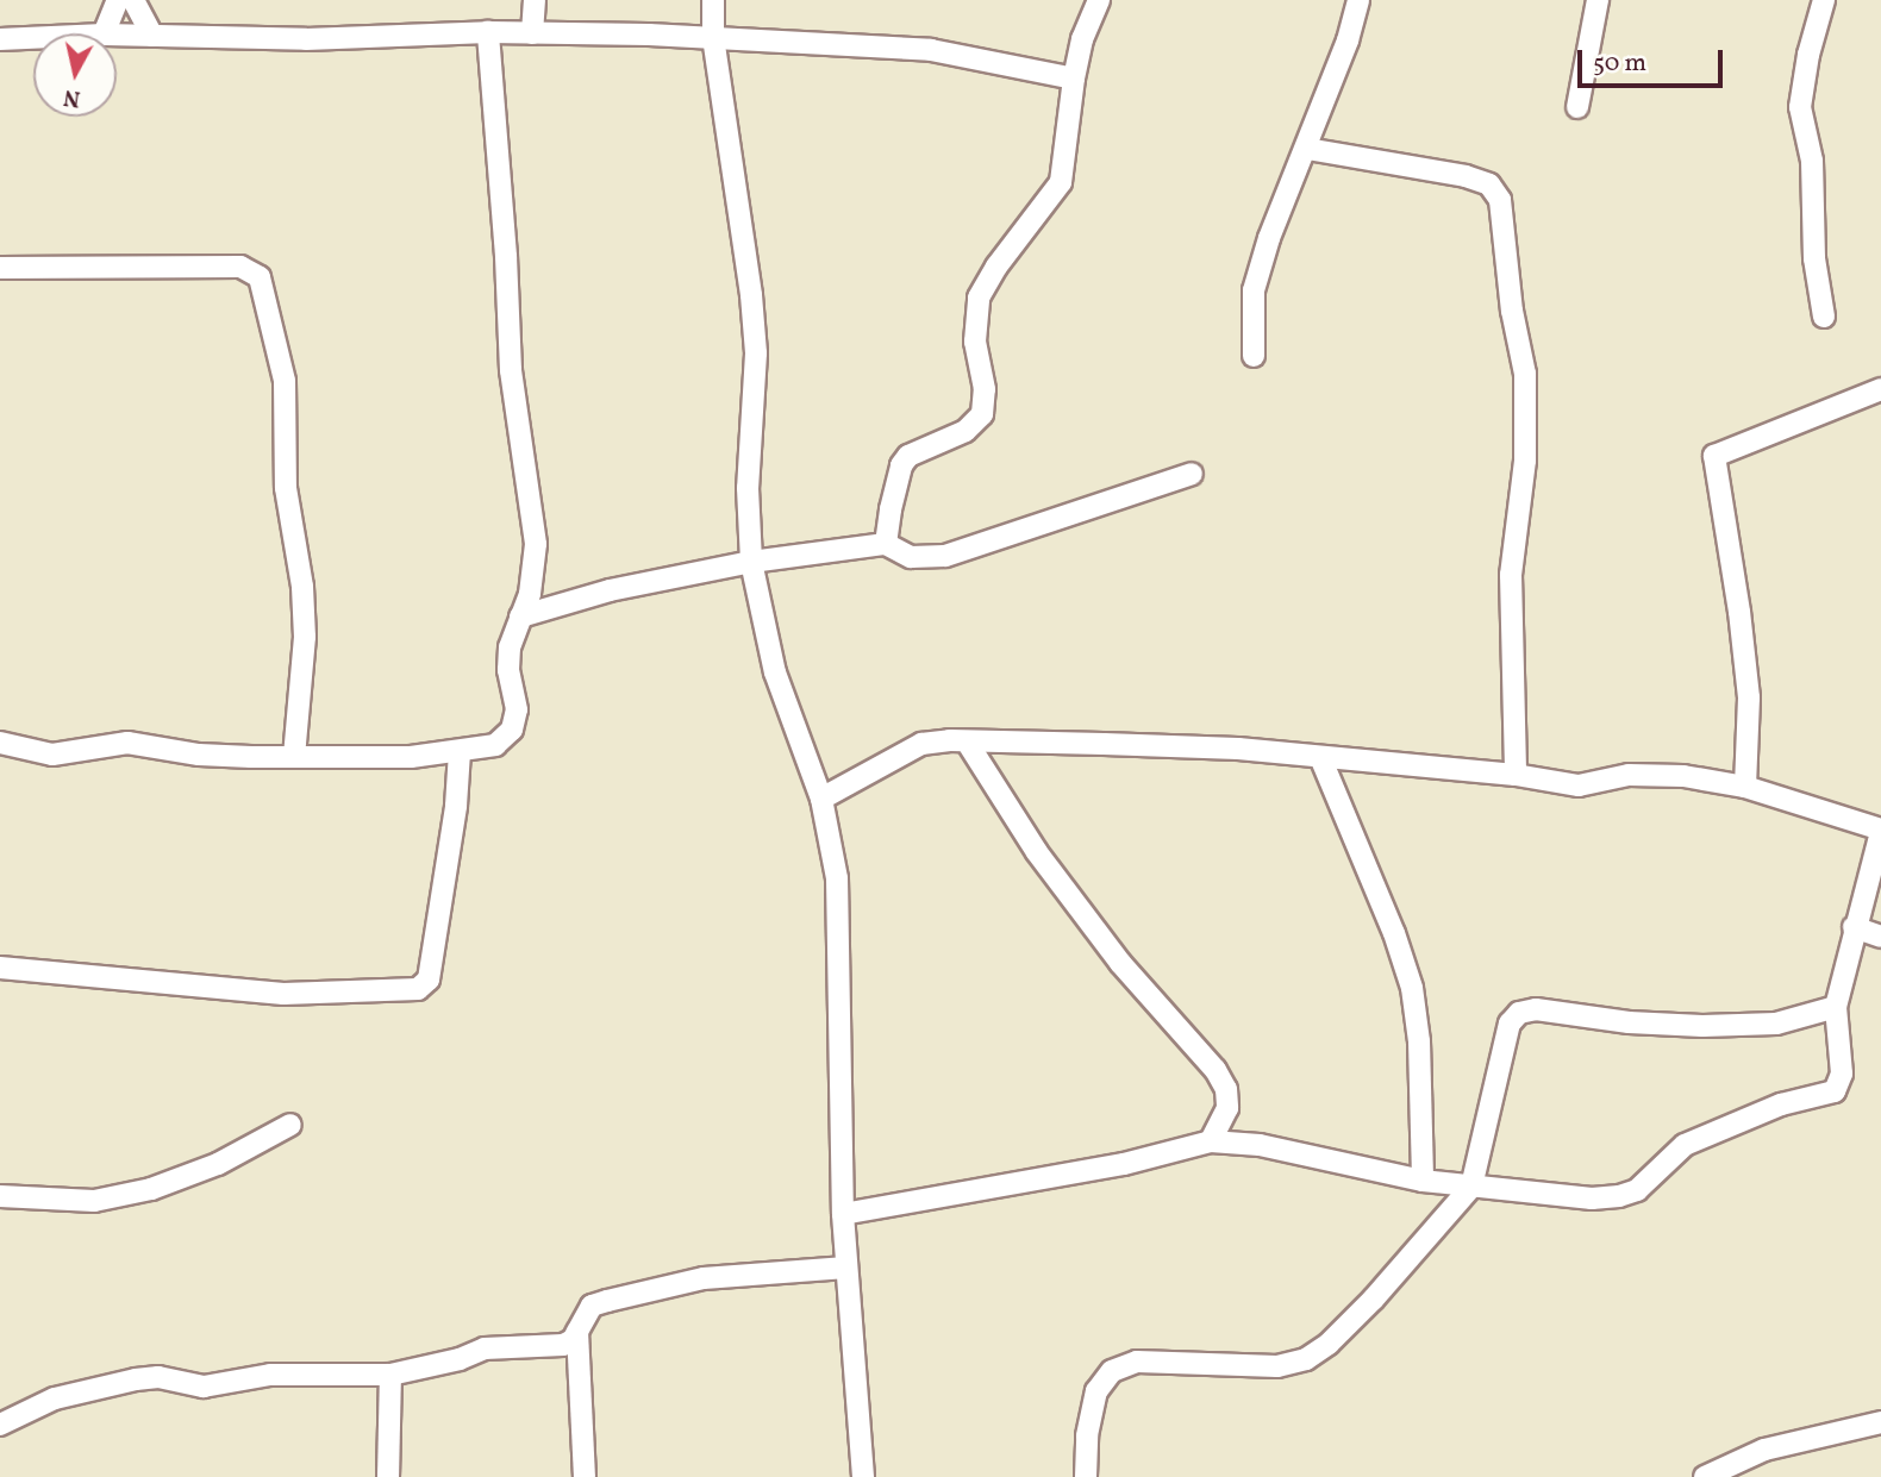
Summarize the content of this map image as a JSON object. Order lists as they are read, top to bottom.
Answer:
{
  "scale_bar": "50 m",
  "north": "bottom"
}
